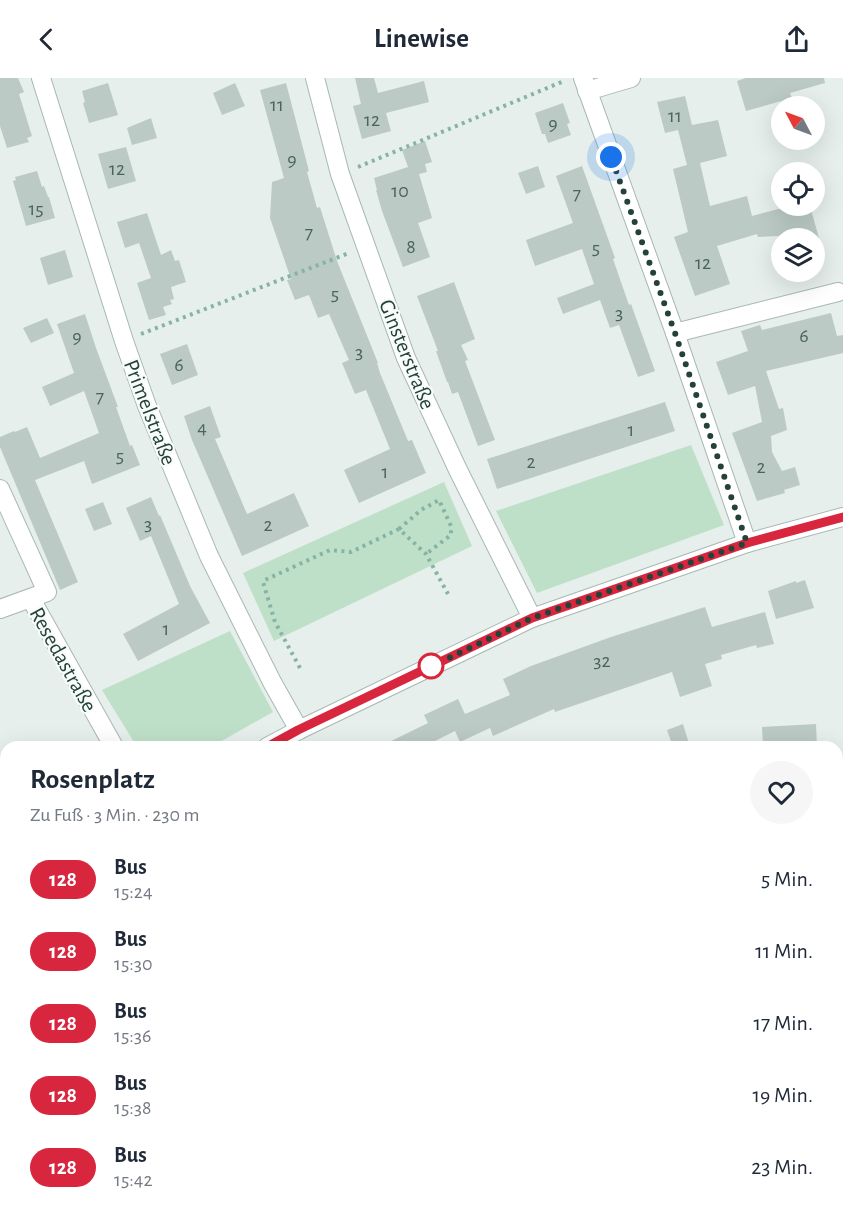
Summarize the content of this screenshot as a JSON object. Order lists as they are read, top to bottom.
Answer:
{
  "streets": {
    "street": ["Ginsterstraße", "Primelstraße", "Resedastraße"]
  },
  "lines": ["bus line 128"],
  "house_numbers": [
    "11",
    "11",
    "12",
    "9",
    "9",
    "12",
    "10",
    "7",
    "15",
    "7",
    "8",
    "5",
    "12",
    "5",
    "3",
    "6",
    "9",
    "3",
    "6",
    "7",
    "4",
    "1",
    "5",
    "2",
    "2",
    "1",
    "3",
    "2",
    "1",
    "32"
  ],
  "north": "top left",
  "page": {
    "header": "Linewise",
    "heading": ["Rosenplatz", "Zu Fuß · 3 Min. · 230 m"],
    "list": [
      {
        "mark": "128",
        "name": "Bus",
        "note": "15:24",
        "value": "5 Min."
      },
      {
        "mark": "128",
        "name": "Bus",
        "note": "15:30",
        "value": "11 Min."
      },
      {
        "mark": "128",
        "name": "Bus",
        "note": "15:36",
        "value": "17 Min."
      },
      {
        "mark": "128",
        "name": "Bus",
        "note": "15:38",
        "value": "19 Min."
      },
      {
        "mark": "128",
        "name": "Bus",
        "note": "15:42",
        "value": "23 Min."
      }
    ]
  }
}
